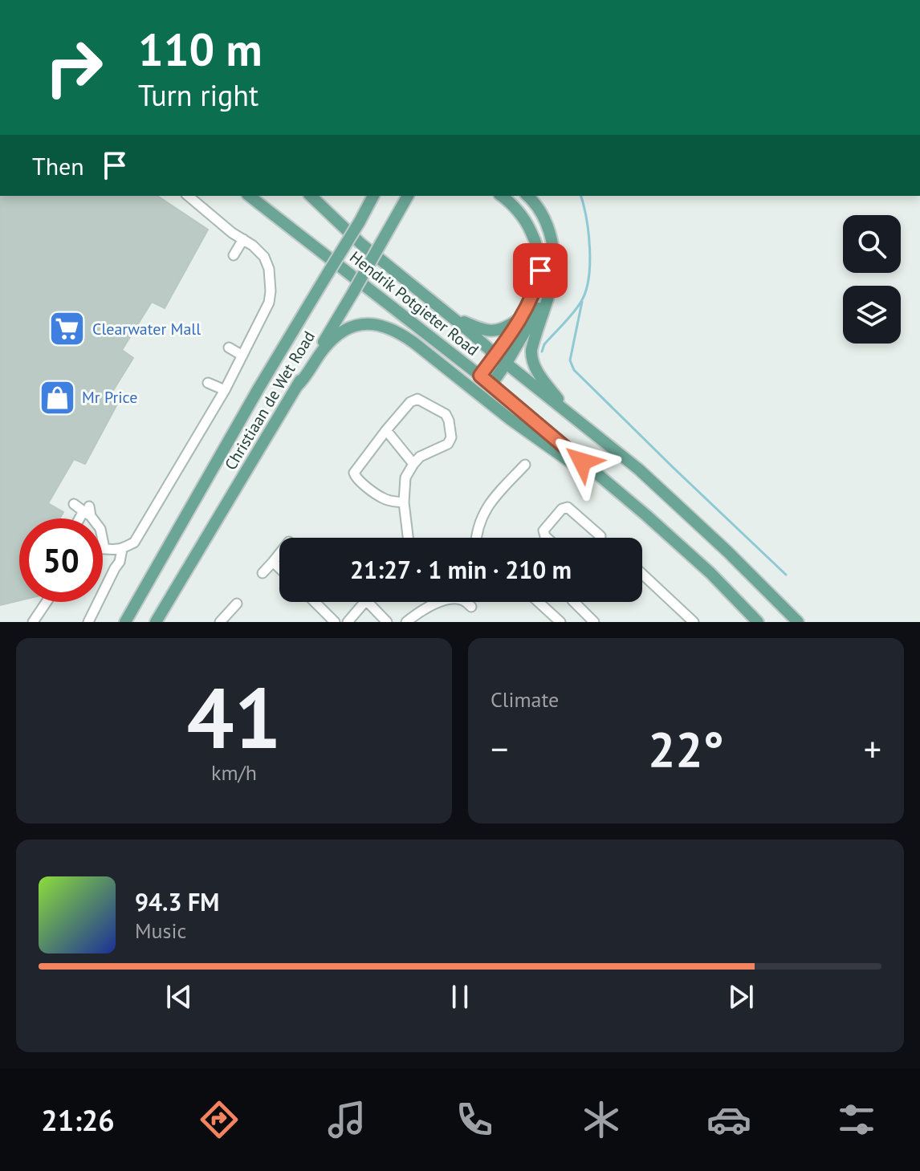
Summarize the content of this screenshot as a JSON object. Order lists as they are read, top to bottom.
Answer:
{
  "streets": {
    "main road": ["Hendrik Potgieter Road", "Christiaan de Wet Road"]
  },
  "places": {
    "supermarket": ["Clearwater Mall"],
    "shop": ["Mr Price"]
  },
  "page": {
    "turn": ["110 m", "Turn right"],
    "then": "Then",
    "limit": "50",
    "trip": "21:27 · 1 min · 210 m",
    "tile": [
      ["41", "km/h"],
      "Climate"
    ],
    "heat": ["−", "22°", "+"],
    "song": ["94.3 FM", "Music"],
    "tabs": "21:26"
  }
}
